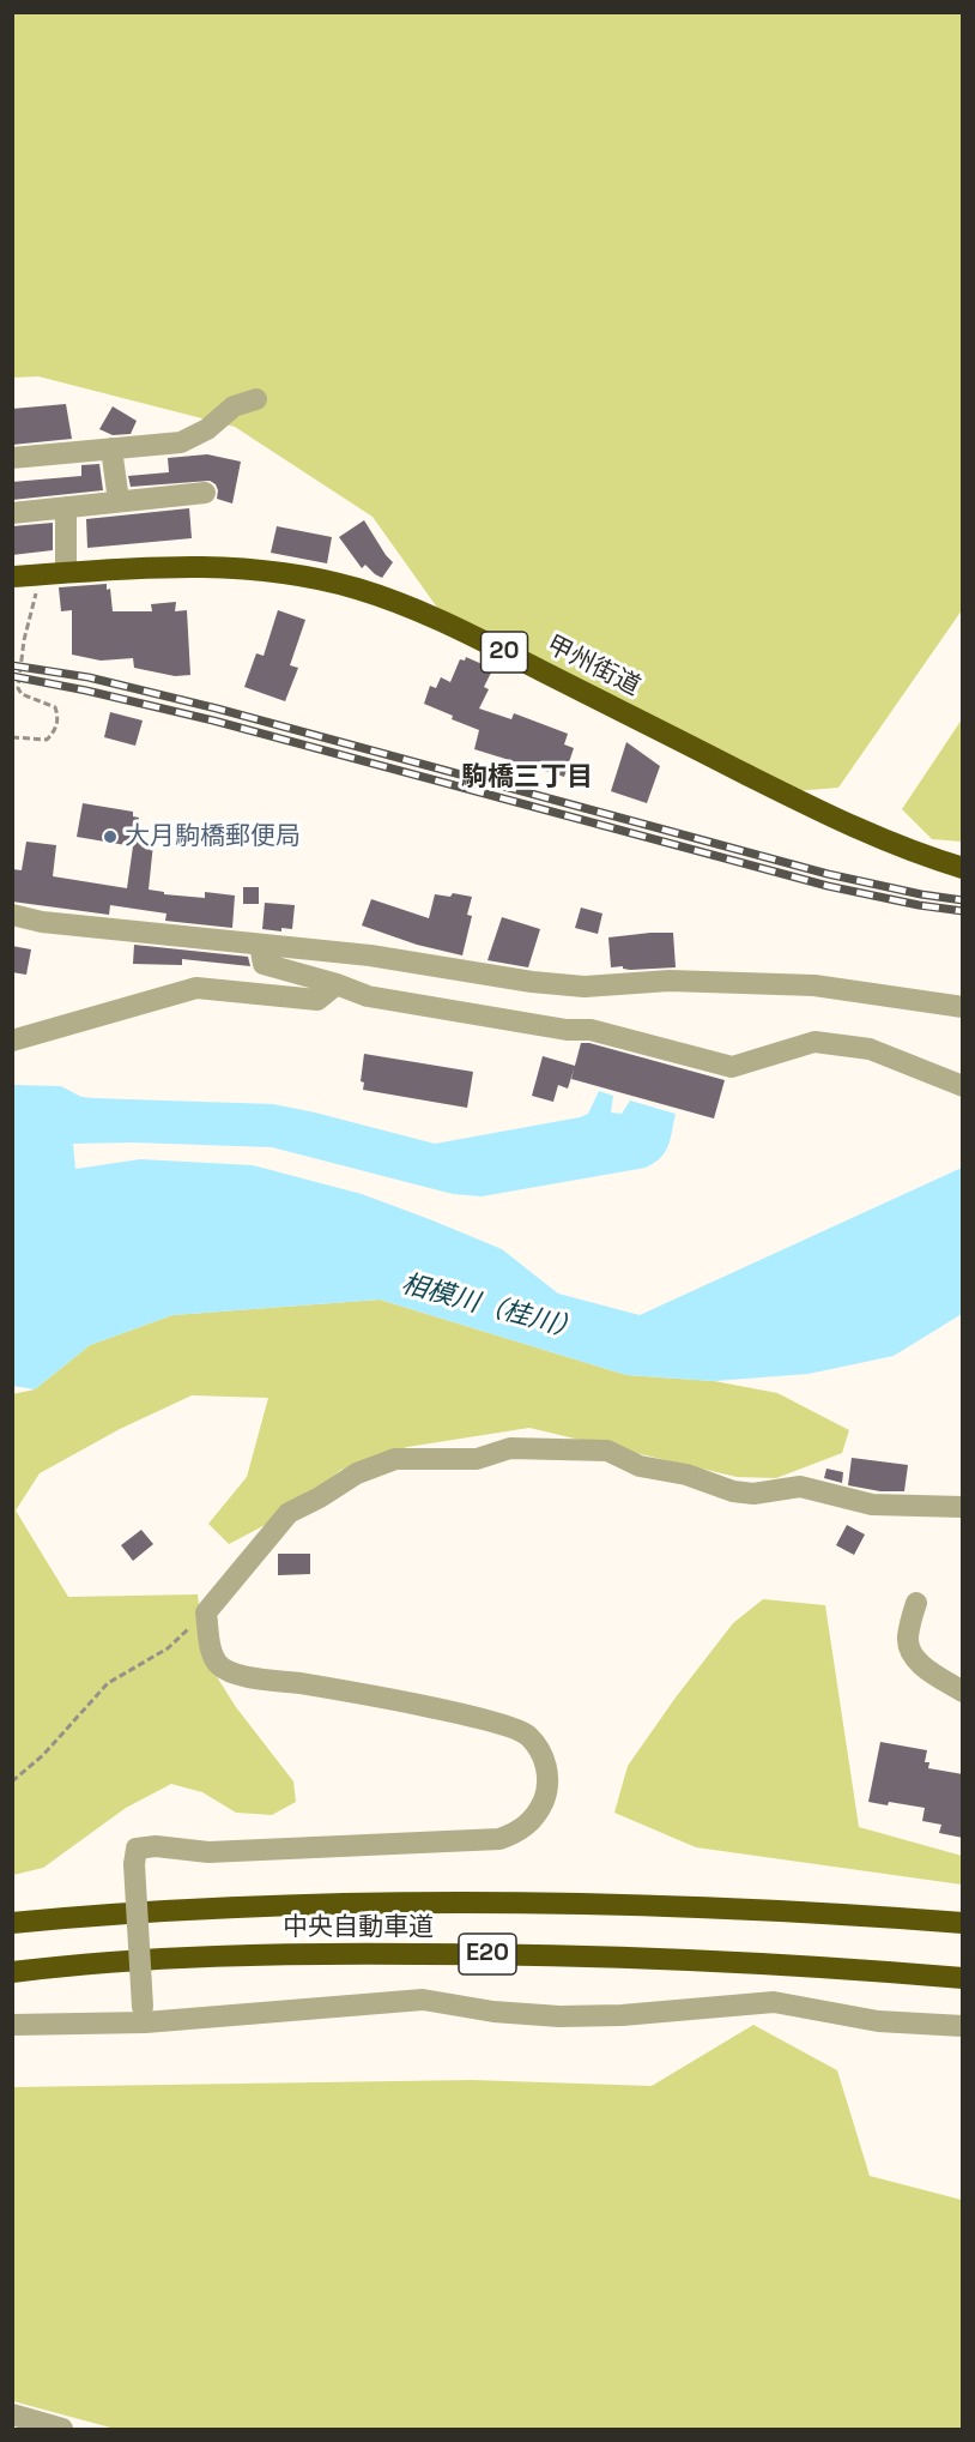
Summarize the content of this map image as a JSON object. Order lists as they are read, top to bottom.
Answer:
{
  "streets": {
    "highway": [
      "20",
      "甲州街道",
      "中央自動車道",
      "E20"
    ]
  },
  "districts": ["駒橋三丁目"],
  "water": ["相模川（桂川）"],
  "places": ["大月駒橋郵便局"]
}
